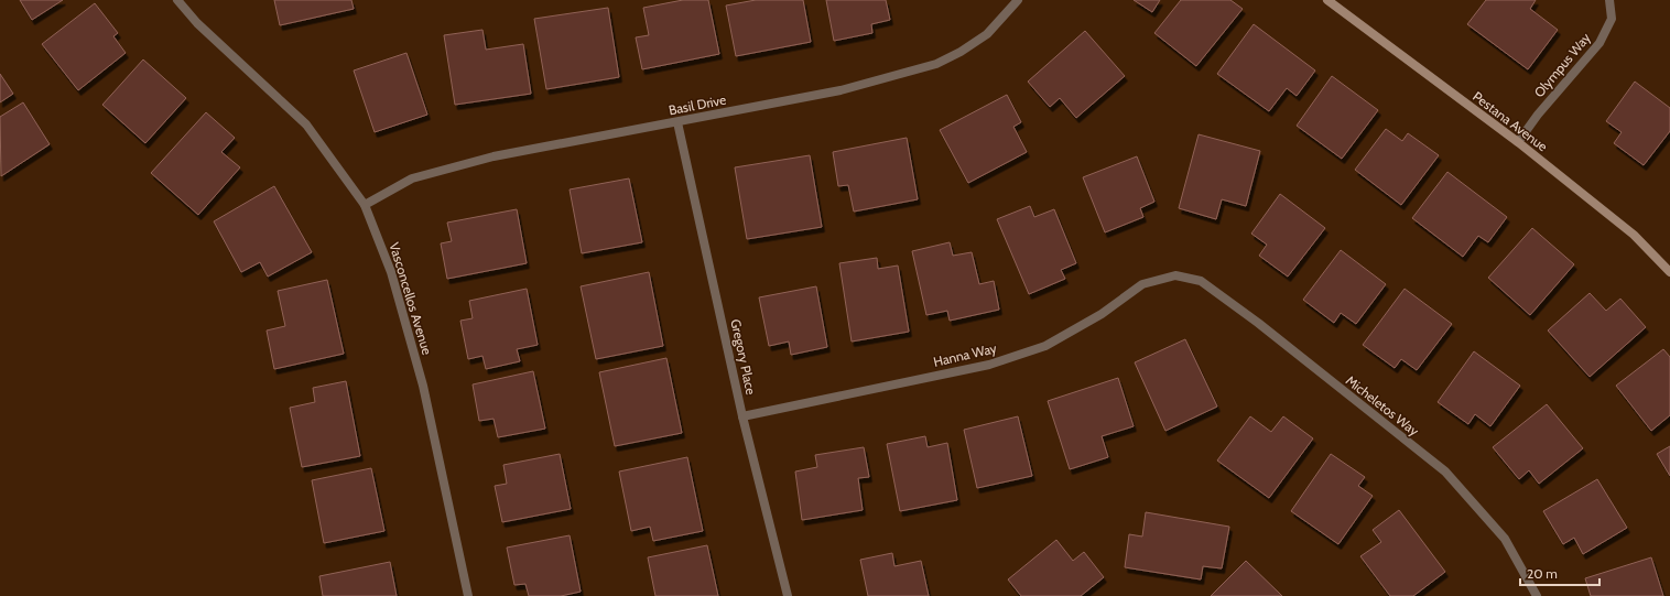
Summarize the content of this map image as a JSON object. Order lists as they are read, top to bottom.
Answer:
{
  "streets": {
    "street": [
      "Olympus Way",
      "Basil Drive",
      "Pestana Avenue",
      "Vasconcellos Avenue",
      "Hanna Way",
      "Gregory Place",
      "Micheletos Way"
    ]
  },
  "crossings": [
    ["Olympus Way", "Pestana Avenue"],
    ["Basil Drive", "Vasconcellos Avenue"],
    ["Basil Drive", "Gregory Place"],
    ["Hanna Way", "Gregory Place"],
    ["Hanna Way", "Micheletos Way"]
  ],
  "scale_bar": "20 m"
}
